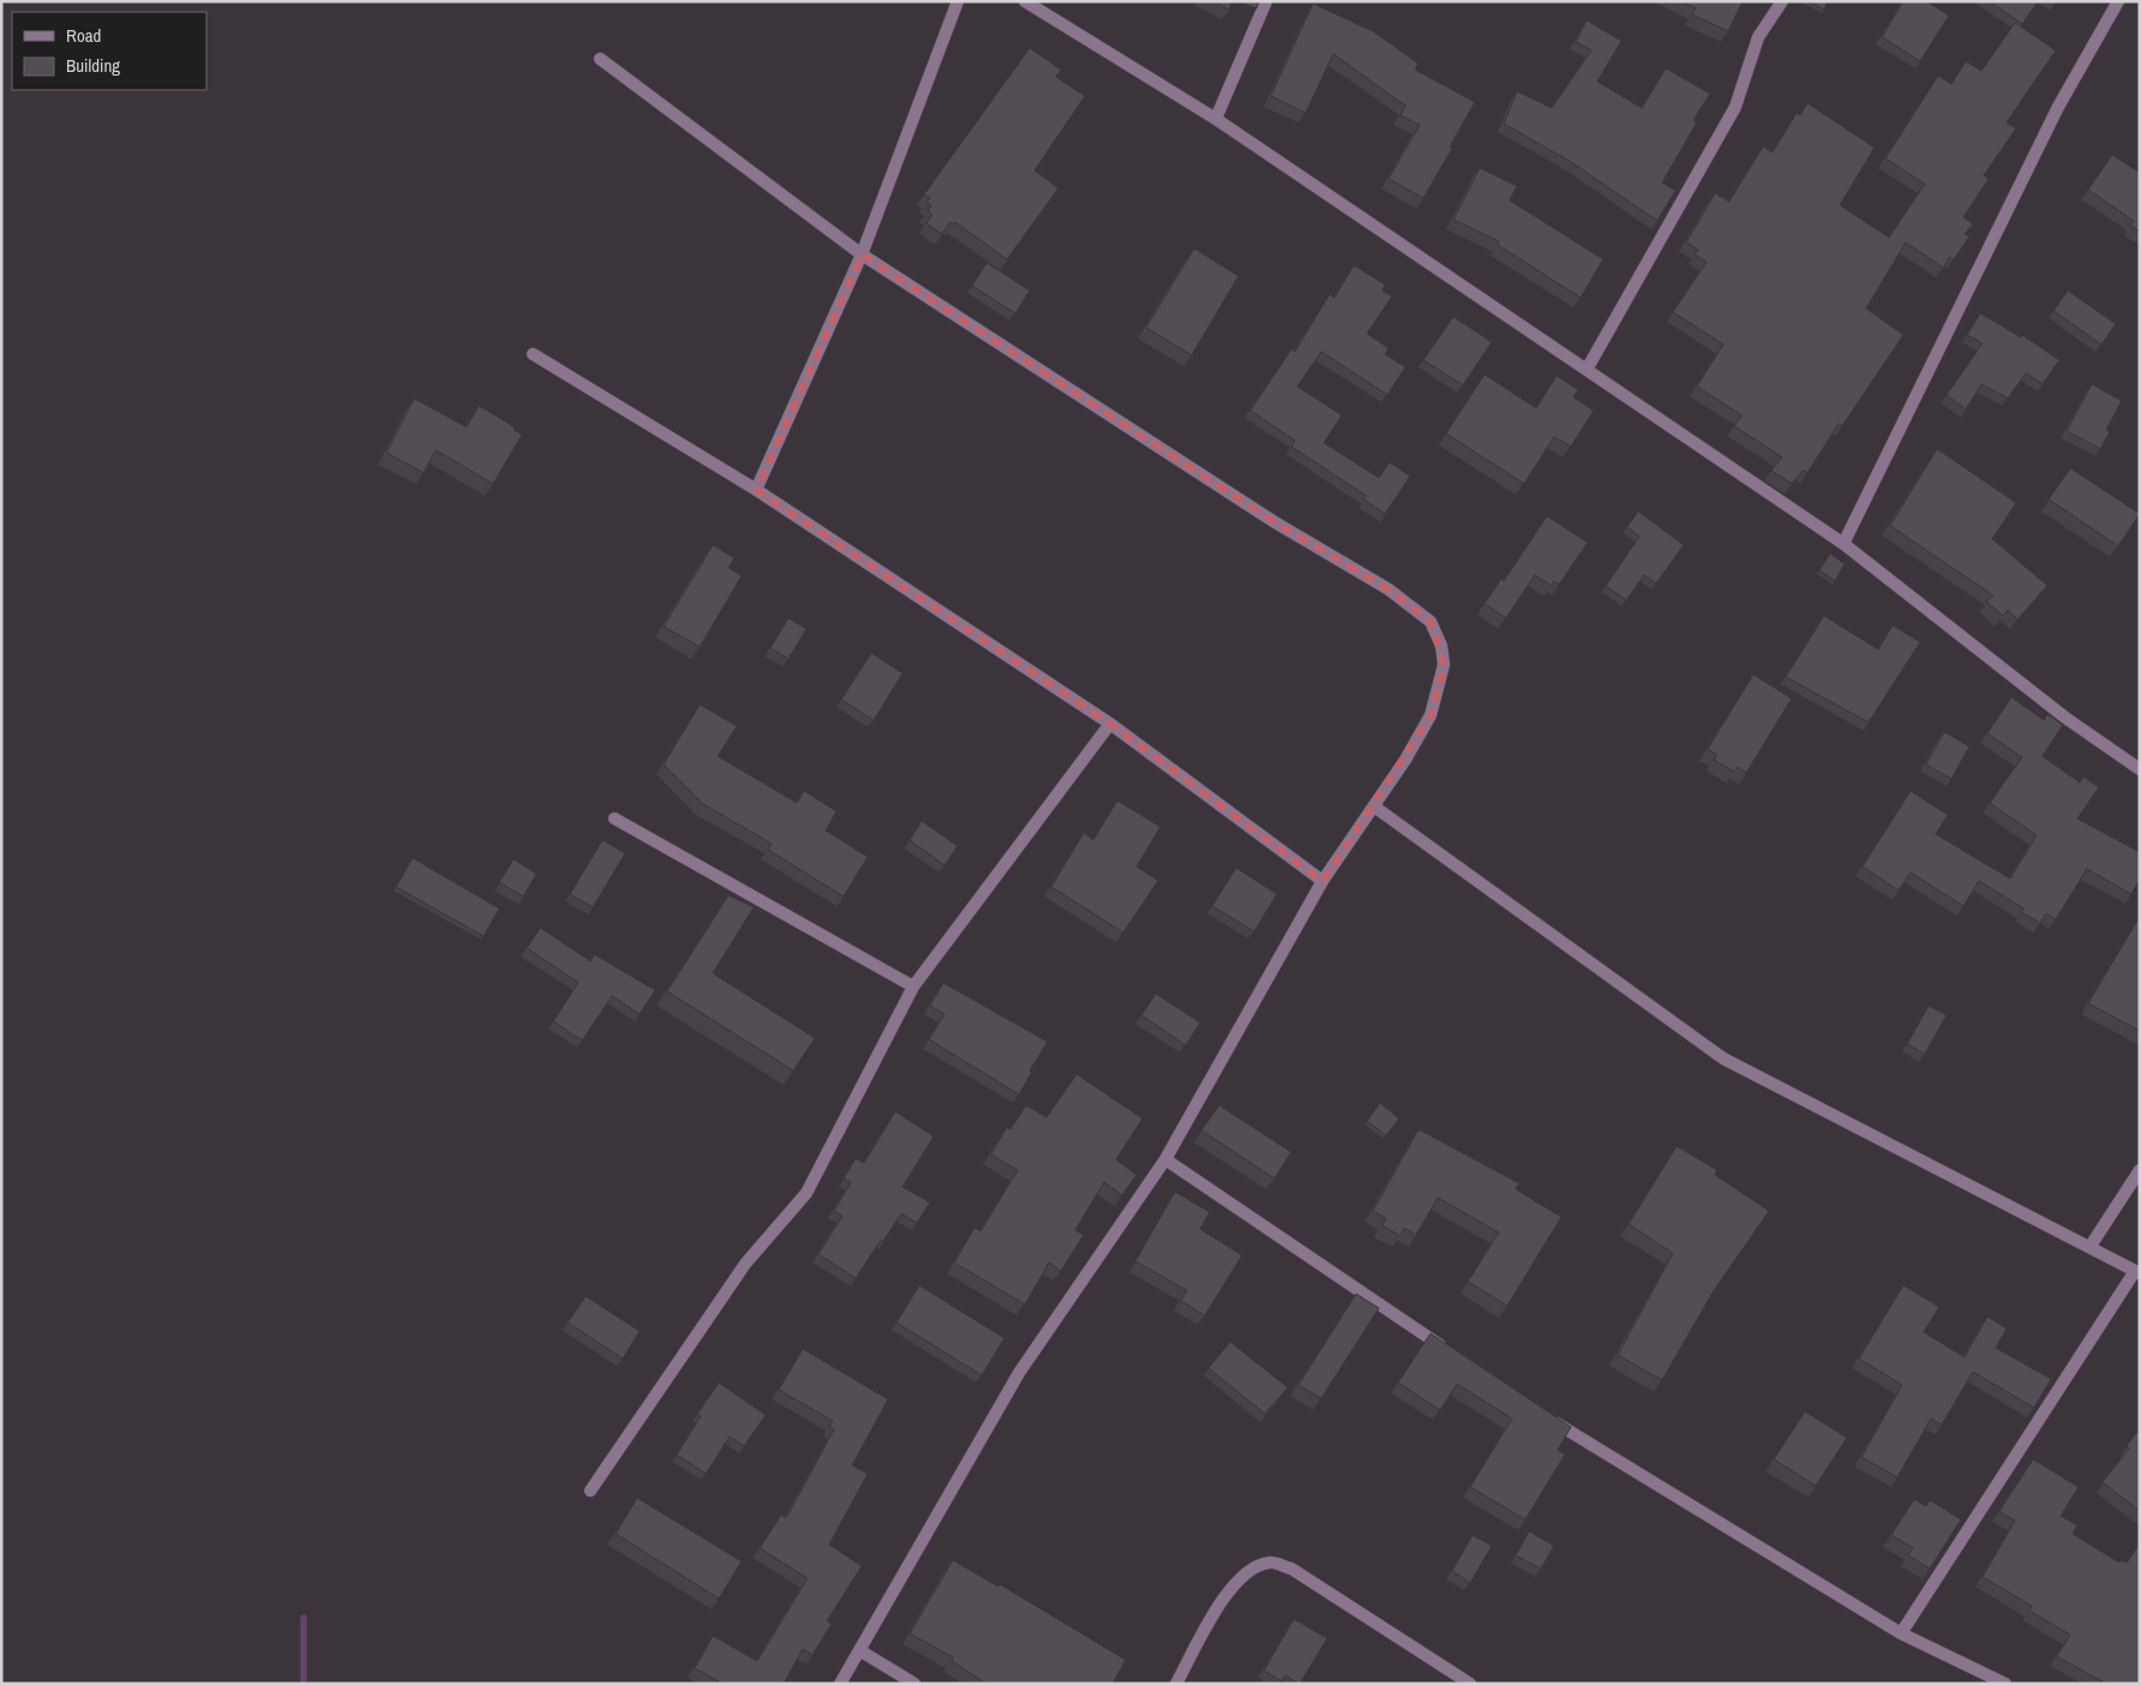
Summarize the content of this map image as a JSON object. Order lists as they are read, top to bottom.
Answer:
{
  "legend": ["Road", "Building"]
}
